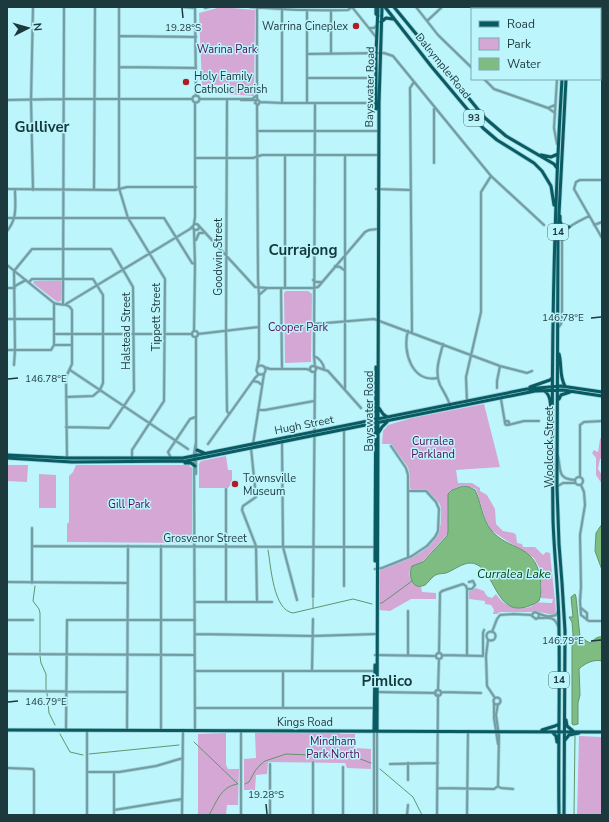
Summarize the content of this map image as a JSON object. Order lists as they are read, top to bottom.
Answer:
{
  "streets": {
    "main road": [
      "Dalrymple Road",
      "Bayswater Road",
      "93",
      "14",
      "Hugh Street",
      "Woolcock Street",
      "Kings Road"
    ],
    "street": [
      "Goodwin Street",
      "Tippett Street",
      "Halstead Street",
      "Grosvenor Street"
    ]
  },
  "crossings": [
    ["Dalrymple Road", "Woolcock Street"],
    ["Bayswater Road", "Hugh Street"],
    ["Bayswater Road", "Grosvenor Street"],
    ["Bayswater Road", "Kings Road"],
    ["Tippett Street", "Hugh Street"],
    ["Hugh Street", "Woolcock Street"],
    ["Woolcock Street", "Kings Road"]
  ],
  "districts": ["Gulliver", "Currajong", "Pimlico"],
  "water": ["Curralea Lake"],
  "parks": [
    "Warina Park",
    "Cooper Park",
    "Curralea Parkland",
    "Gill Park",
    "Mindham Park North"
  ],
  "places": ["Warrina Cineplex", "Holy Family Catholic Parish", "Townsville Museum"],
  "legend": ["Road", "Park", "Water"],
  "north": "right",
  "coordinates": ["19.28°S", "146.78°E", "146.79°E"]
}
